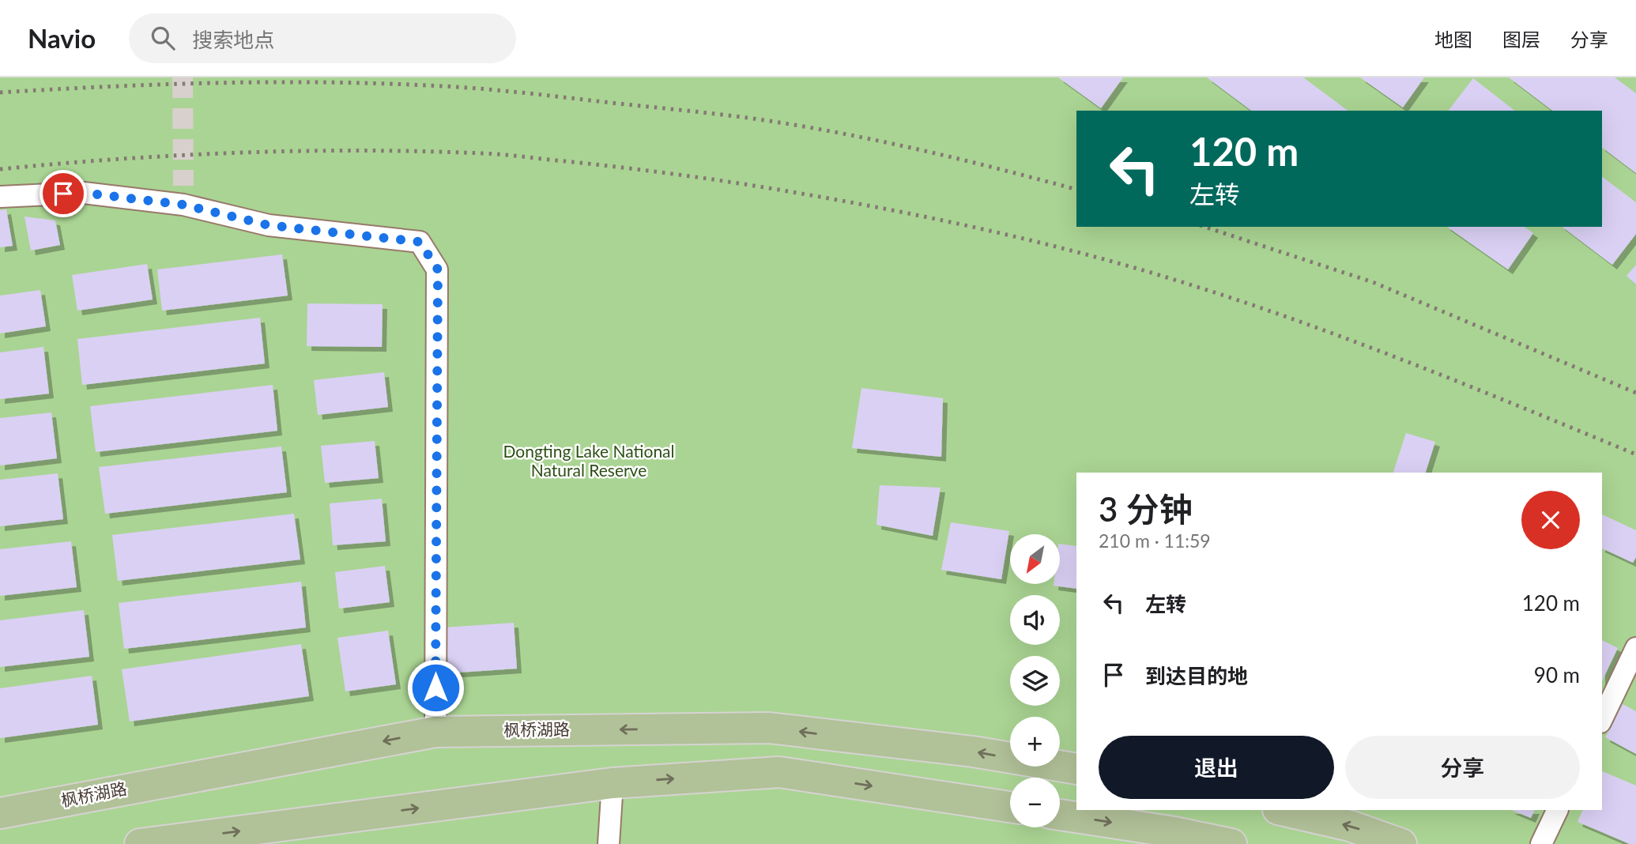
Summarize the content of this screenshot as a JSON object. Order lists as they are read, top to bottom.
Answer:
{
  "streets": {
    "main road": ["枫桥湖路"]
  },
  "parks": ["Dongting Lake National Natural Reserve"],
  "north": "bottom left",
  "page": {
    "header": "Navio",
    "search": "搜索地点",
    "nav": ["地图", "图层", "分享"],
    "turn": ["120 m", "左转"],
    "heading": ["3 分钟", "210 m · 11:59"],
    "map_buttons": ["+", "−"],
    "list": [
      {
        "name": "左转",
        "value": "120 m"
      },
      {
        "name": "到达目的地",
        "value": "90 m"
      }
    ],
    "buttons": ["退出", "分享"]
  }
}
